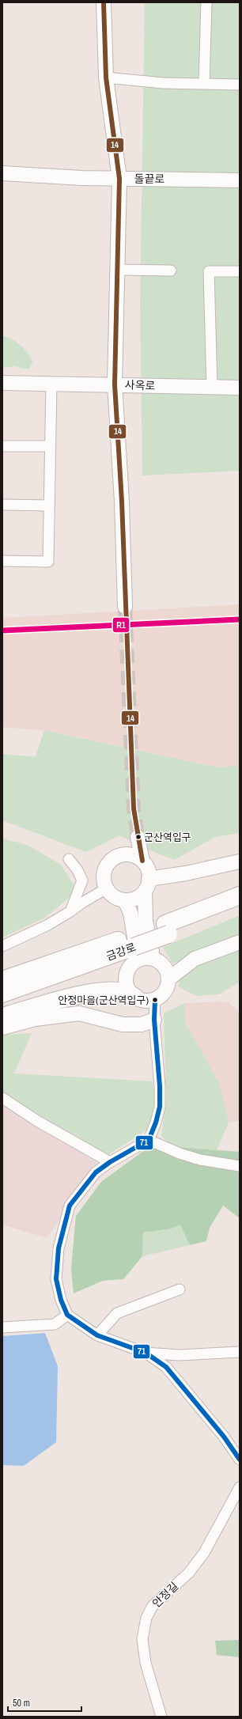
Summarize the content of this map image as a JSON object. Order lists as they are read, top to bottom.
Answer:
{
  "streets": {
    "highway": ["금강로"],
    "street": ["돌끝로", "사옥로", "안정길"]
  },
  "places": ["군산역입구", "안정마을(군산역입구)"],
  "lines": ["transit line 14", "transit line R1", "transit line 71"],
  "scale_bar": "50 m"
}
